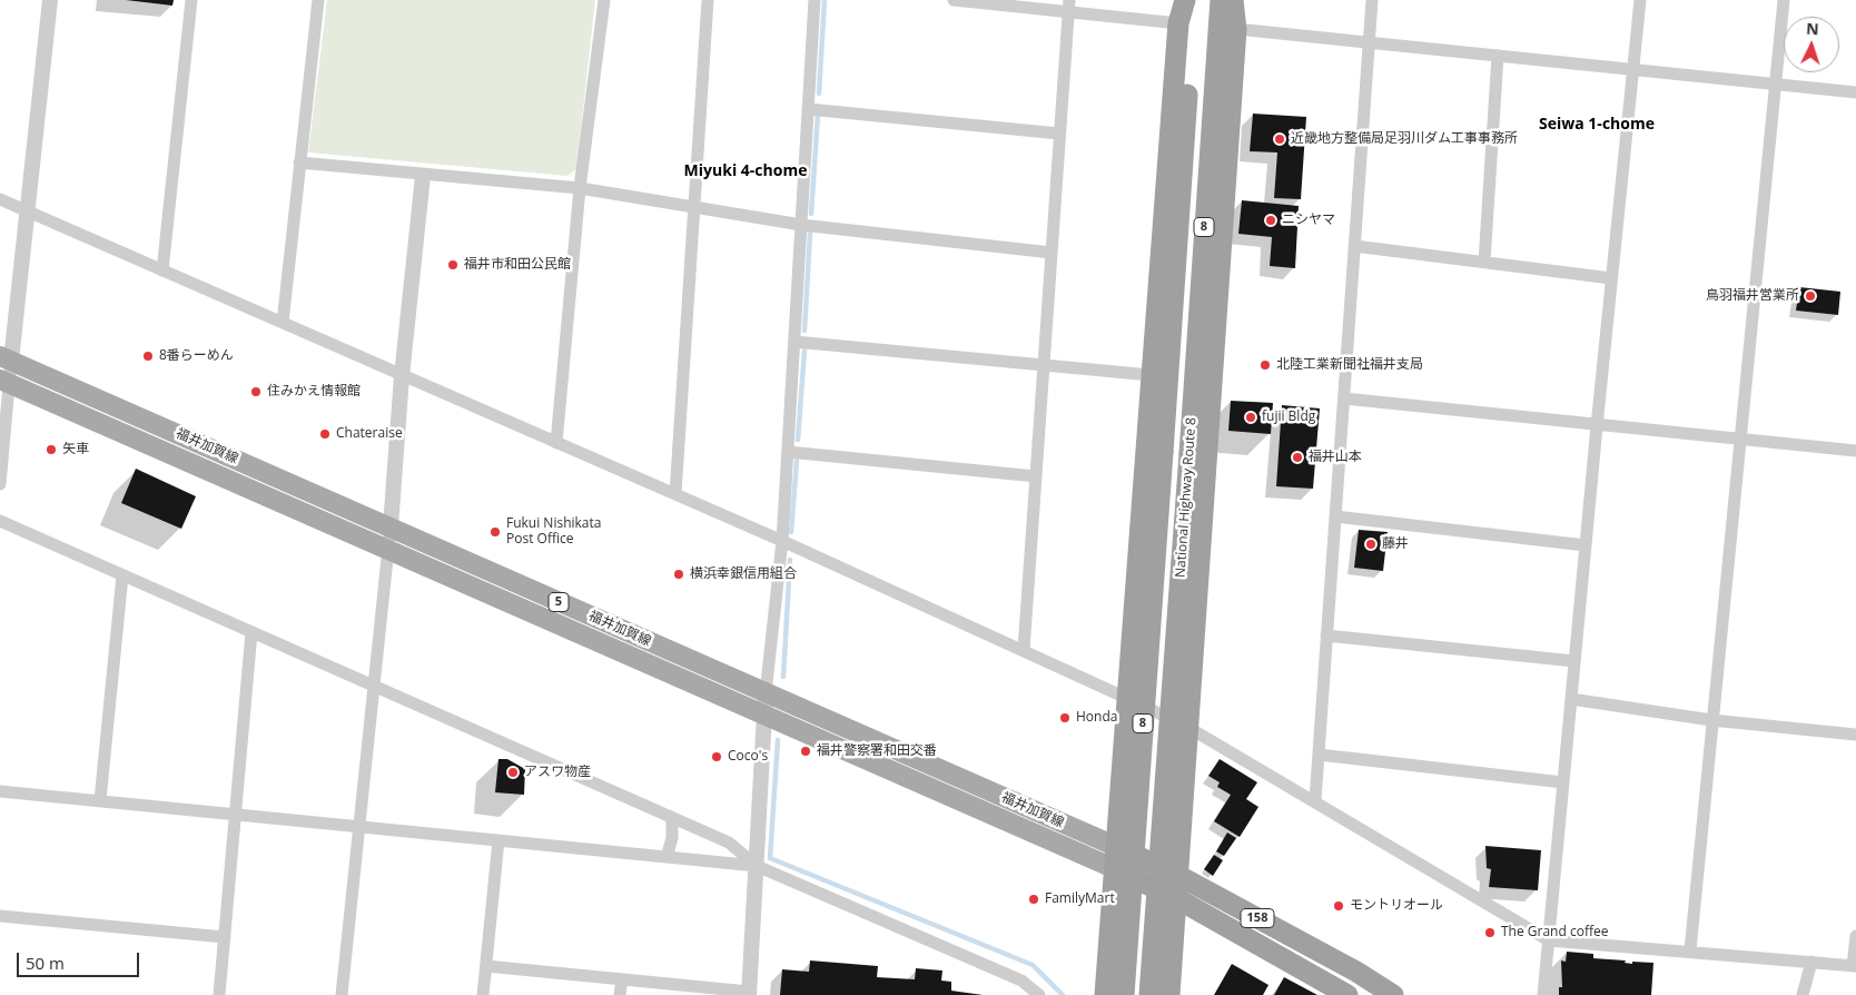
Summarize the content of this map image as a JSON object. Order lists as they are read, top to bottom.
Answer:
{
  "streets": {
    "highway": ["8", "National Highway Route 8", "158"],
    "main road": ["福井加賀線", "5"]
  },
  "crossings": [
    ["福井加賀線", "158"]
  ],
  "districts": ["Seiwa 1-chome", "Miyuki 4-chome"],
  "places": [
    "近畿地方整備局足羽川ダム工事事務所",
    "ニシヤマ",
    "福井市和田公民館",
    "鳥羽福井営業所",
    "8番らーめん",
    "北陸工業新聞社福井支局",
    "住みかえ情報館",
    "fujii Bldg",
    "Chateraise",
    "矢車",
    "福井山本",
    "Fukui Nishikata Post Office",
    "藤井",
    "横浜幸銀信用組合",
    "Honda",
    "福井警察署和田交番",
    "Coco's",
    "アスワ物産",
    "FamilyMart",
    "モントリオール",
    "The Grand coffee"
  ],
  "scale_bar": "50 m",
  "north": "top"
}
